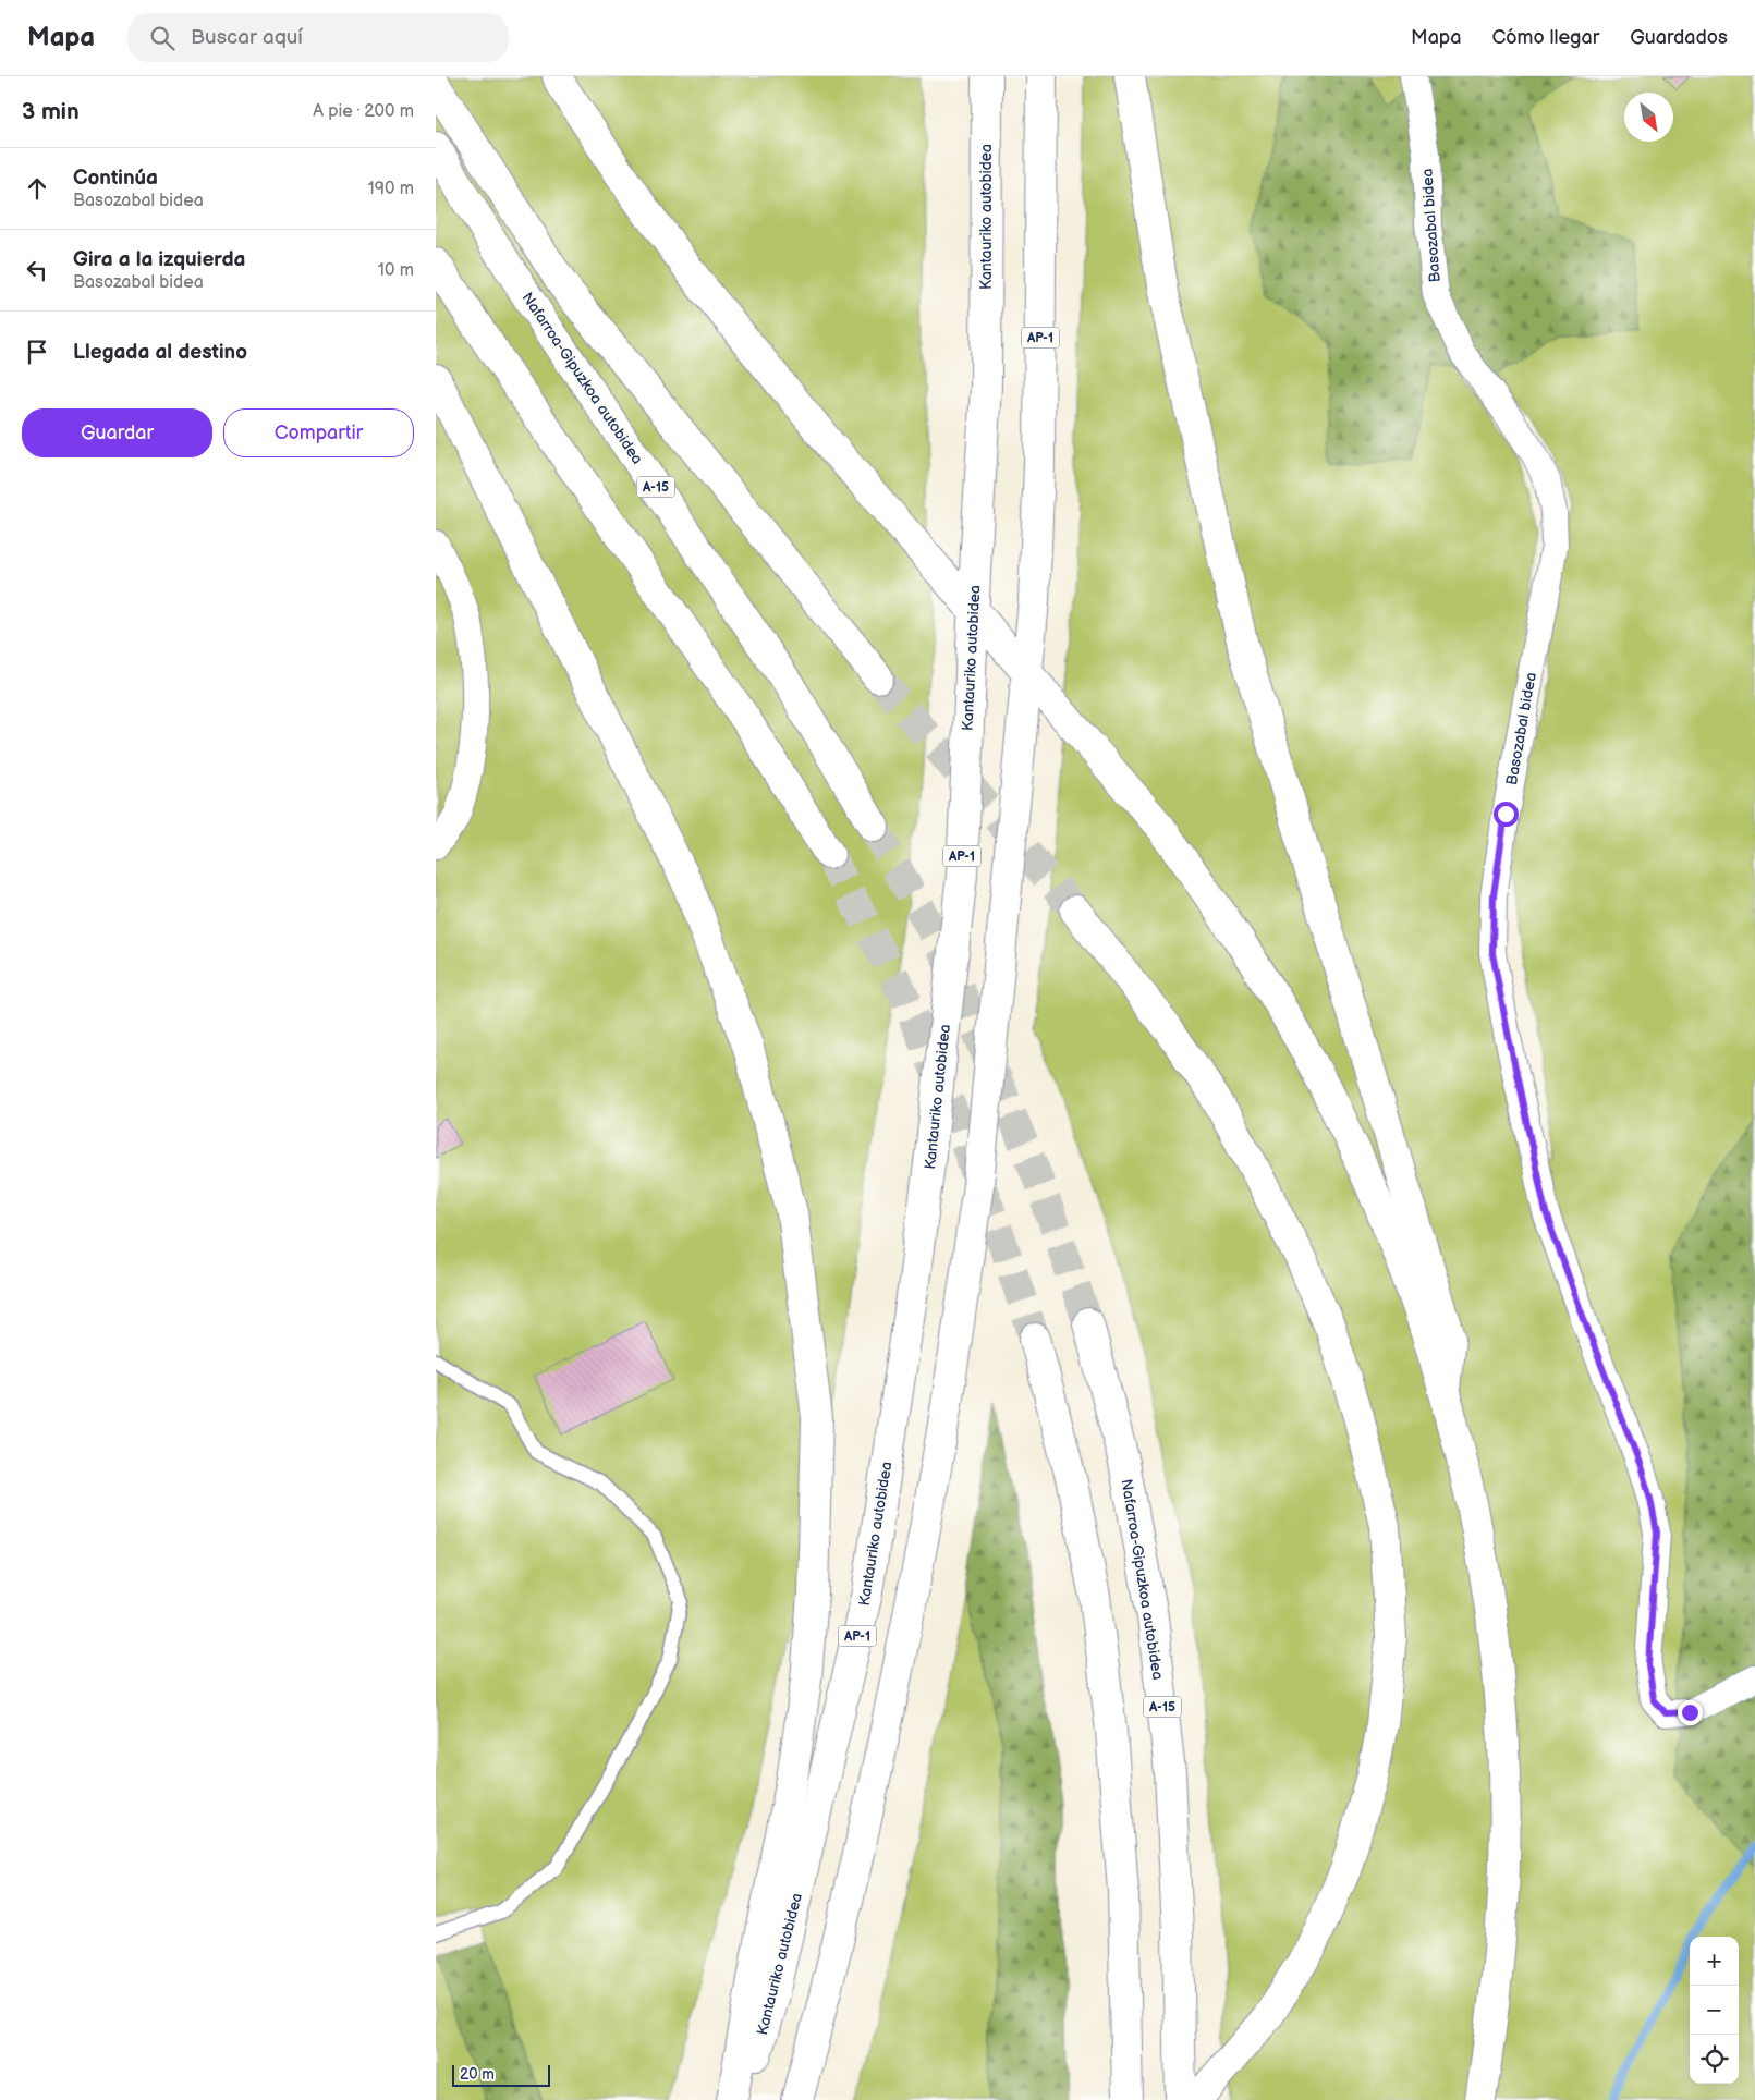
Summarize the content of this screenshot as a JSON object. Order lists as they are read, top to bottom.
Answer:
{
  "streets": {
    "highway": [
      "Kantauriko autobidea",
      "AP-1",
      "Nafarroa-Gipuzkoa autobidea",
      "A-15"
    ],
    "street": ["Basozabal bidea"]
  },
  "scale_bar": "20 m",
  "north": "bottom right",
  "page": {
    "header": "Mapa",
    "search": "Buscar aquí",
    "nav": ["Mapa", "Cómo llegar", "Guardados"],
    "heading": ["3 min", "A pie · 200 m"],
    "list": [
      ["Continúa", "Basozabal bidea", "190 m"],
      ["Gira a la izquierda", "Basozabal bidea", "10 m"],
      "Llegada al destino"
    ],
    "buttons": ["Guardar", "Compartir"],
    "map_buttons": ["+", "−"],
    "scale": "20 m"
  }
}
